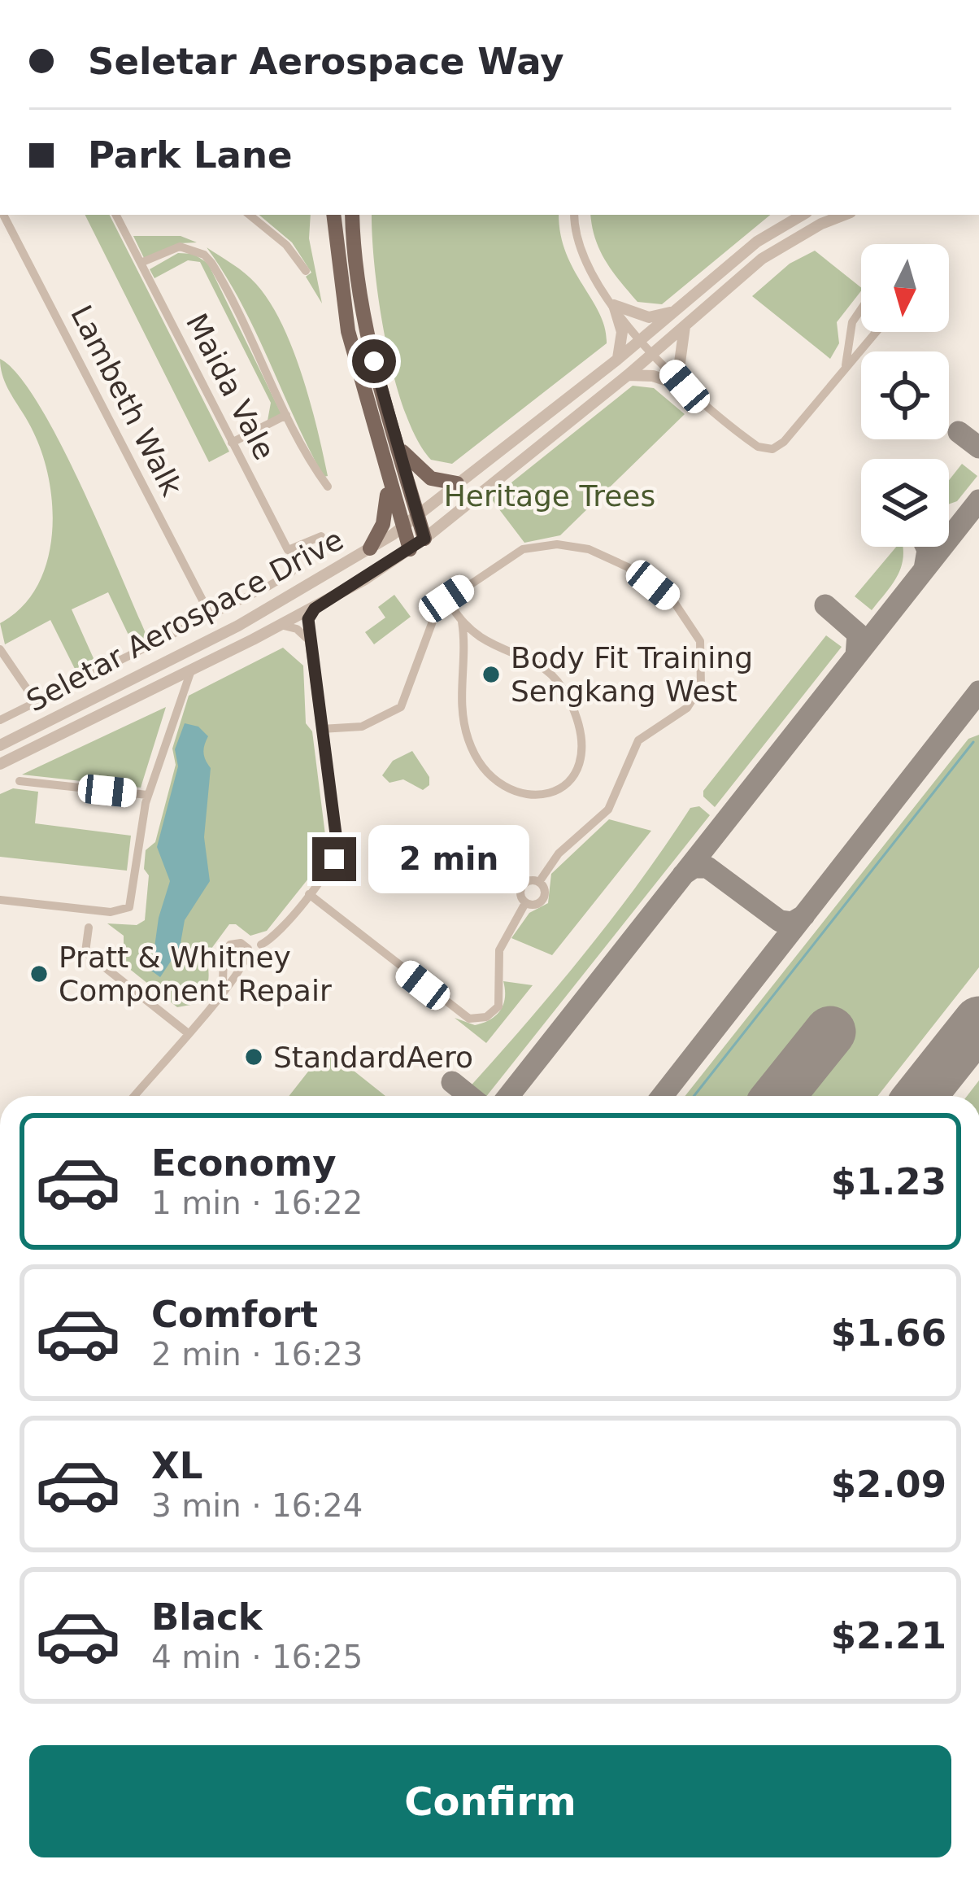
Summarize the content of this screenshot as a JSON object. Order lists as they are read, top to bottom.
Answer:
{
  "streets": {
    "street": ["Maida Vale", "Lambeth Walk", "Seletar Aerospace Drive"]
  },
  "parks": ["Heritage Trees"],
  "places": ["Body Fit Training Sengkang West", "Pratt & Whitney Component Repair", "StandardAero"],
  "north": "bottom",
  "page": {
    "banner": ["Seletar Aerospace Way", "Park Lane"],
    "bubble": "2 min",
    "list": [
      {
        "name": "Economy",
        "note": "1 min · 16:22",
        "value": "$1.23"
      },
      {
        "name": "Comfort",
        "note": "2 min · 16:23",
        "value": "$1.66"
      },
      {
        "name": "XL",
        "note": "3 min · 16:24",
        "value": "$2.09"
      },
      {
        "name": "Black",
        "note": "4 min · 16:25",
        "value": "$2.21"
      }
    ],
    "buttons": "Confirm"
  }
}
